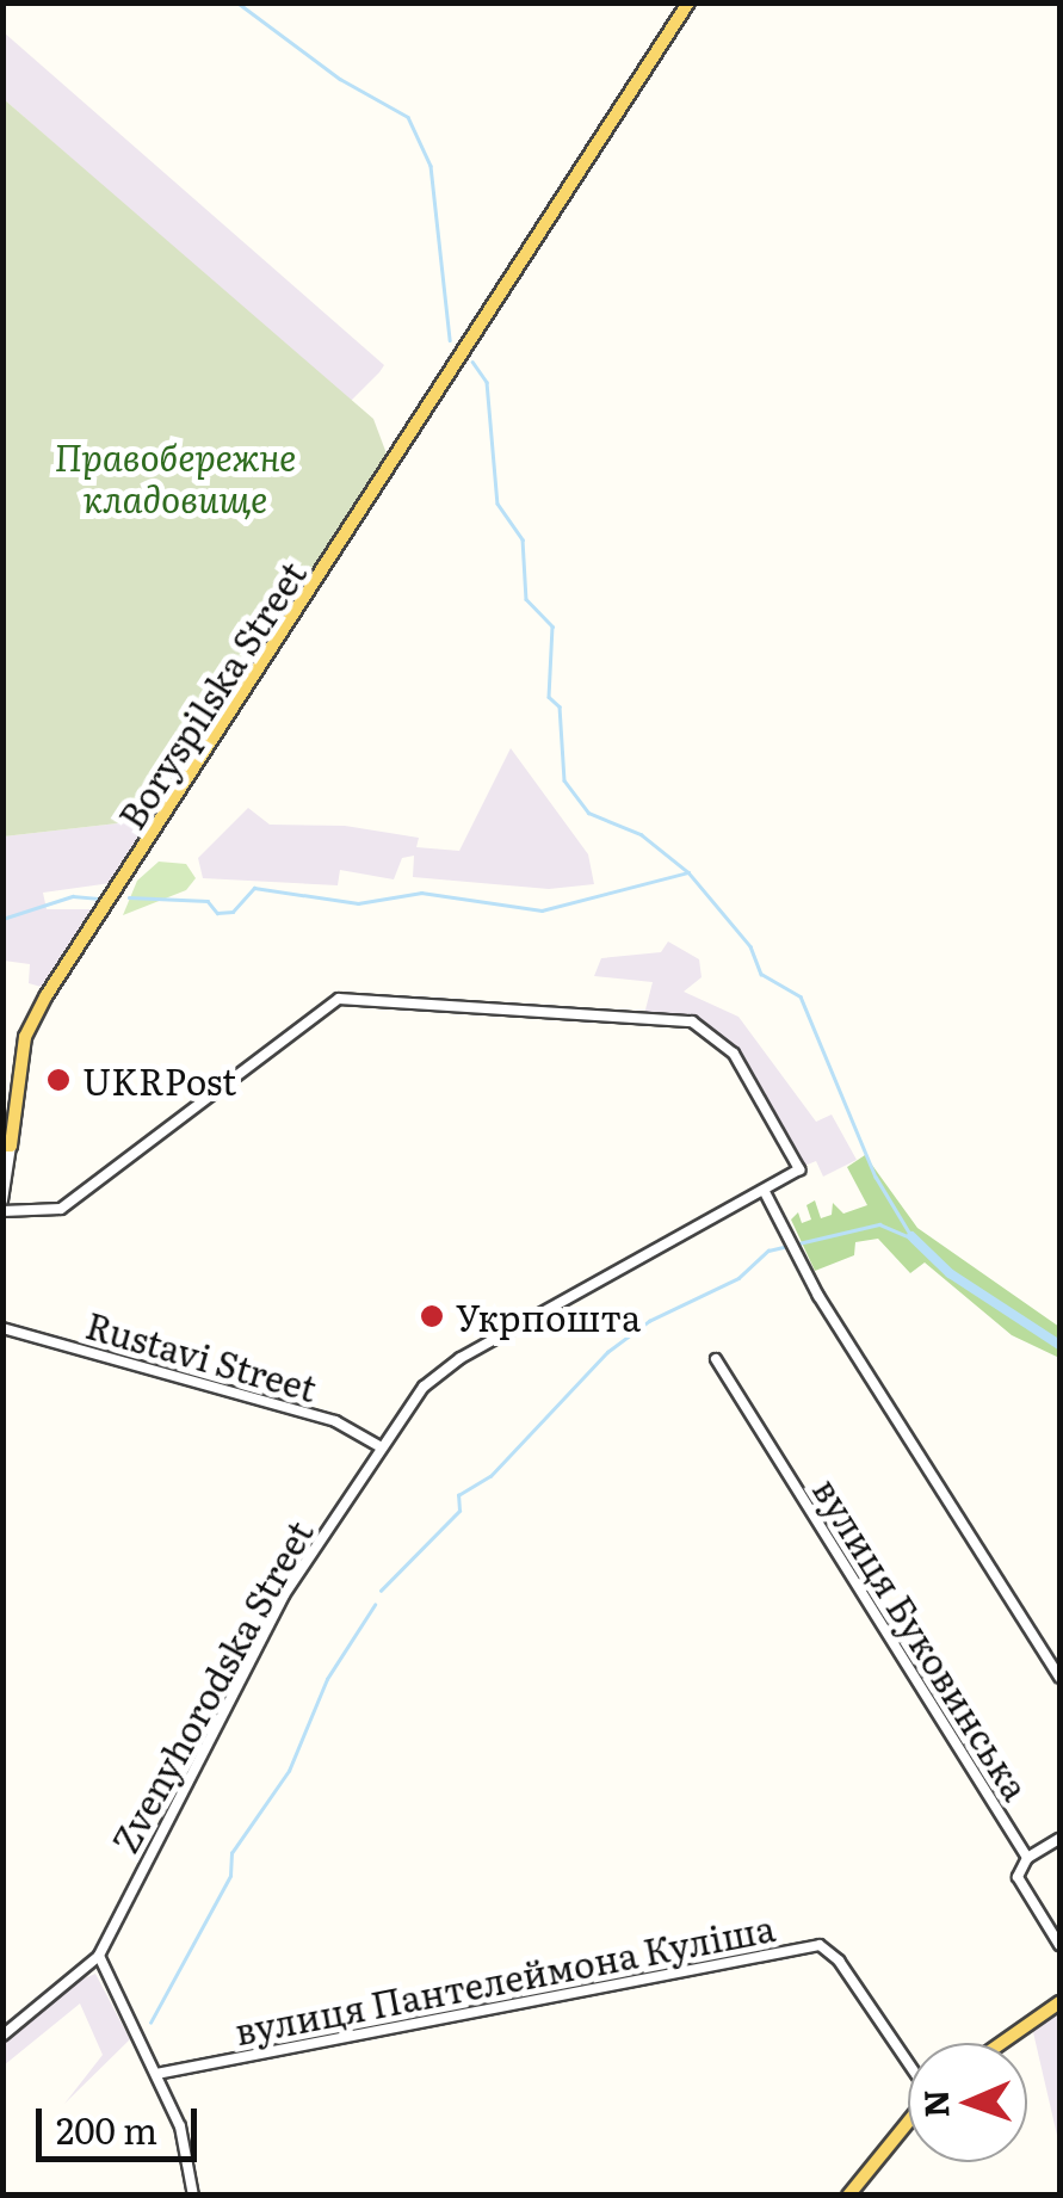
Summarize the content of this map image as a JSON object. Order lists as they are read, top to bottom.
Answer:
{
  "streets": {
    "main road": ["Boryspilska Street"],
    "street": [
      "Rustavi Street",
      "вулиця Буковинська",
      "Zvenyhorodska Street",
      "вулиця Пантелеймона Куліша"
    ]
  },
  "crossings": [
    ["Rustavi Street", "Zvenyhorodska Street"]
  ],
  "parks": ["Правобережне кладовище"],
  "places": ["UKRPost", "Укрпошта"],
  "scale_bar": "200 m",
  "north": "left"
}
